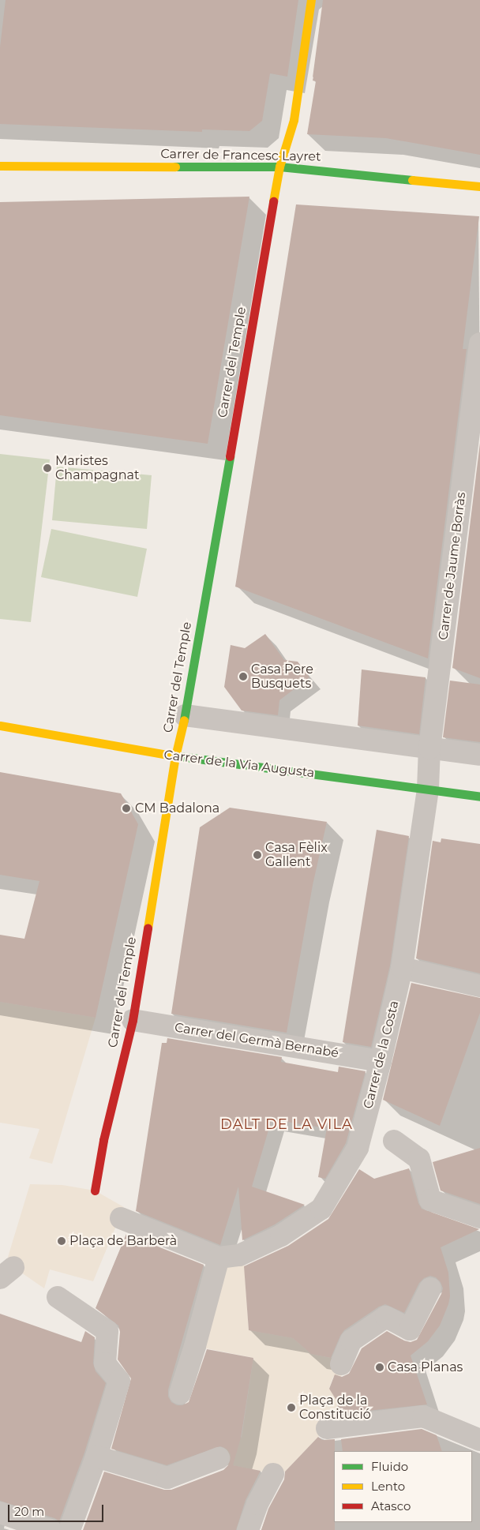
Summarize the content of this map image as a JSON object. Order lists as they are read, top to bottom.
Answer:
{
  "streets": {
    "street": [
      "Carrer de Francesc Layret",
      "Carrer del Temple",
      "Carrer de Jaume Borràs",
      "Carrer de la Via Augusta",
      "Carrer del Germà Bernabé",
      "Carrer de la Costa"
    ]
  },
  "crossings": [
    ["Carrer de Francesc Layret", "Carrer del Temple"],
    ["Carrer del Temple", "Carrer de la Via Augusta"],
    ["Carrer del Temple", "Carrer del Germà Bernabé"],
    ["Carrer de Jaume Borràs", "Carrer de la Via Augusta"],
    ["Carrer de Jaume Borràs", "Carrer de la Costa"],
    ["Carrer de la Via Augusta", "Carrer de la Costa"],
    ["Carrer del Germà Bernabé", "Carrer de la Costa"]
  ],
  "districts": ["DALT DE LA VILA"],
  "places": [
    "Maristes Champagnat",
    "Casa Pere Busquets",
    "CM Badalona",
    "Casa Fèlix Gallent",
    "Plaça de Barberà",
    "Casa Planas",
    "Plaça de la Constitució"
  ],
  "legend": ["Fluido", "Lento", "Atasco"],
  "scale_bar": "20 m"
}
